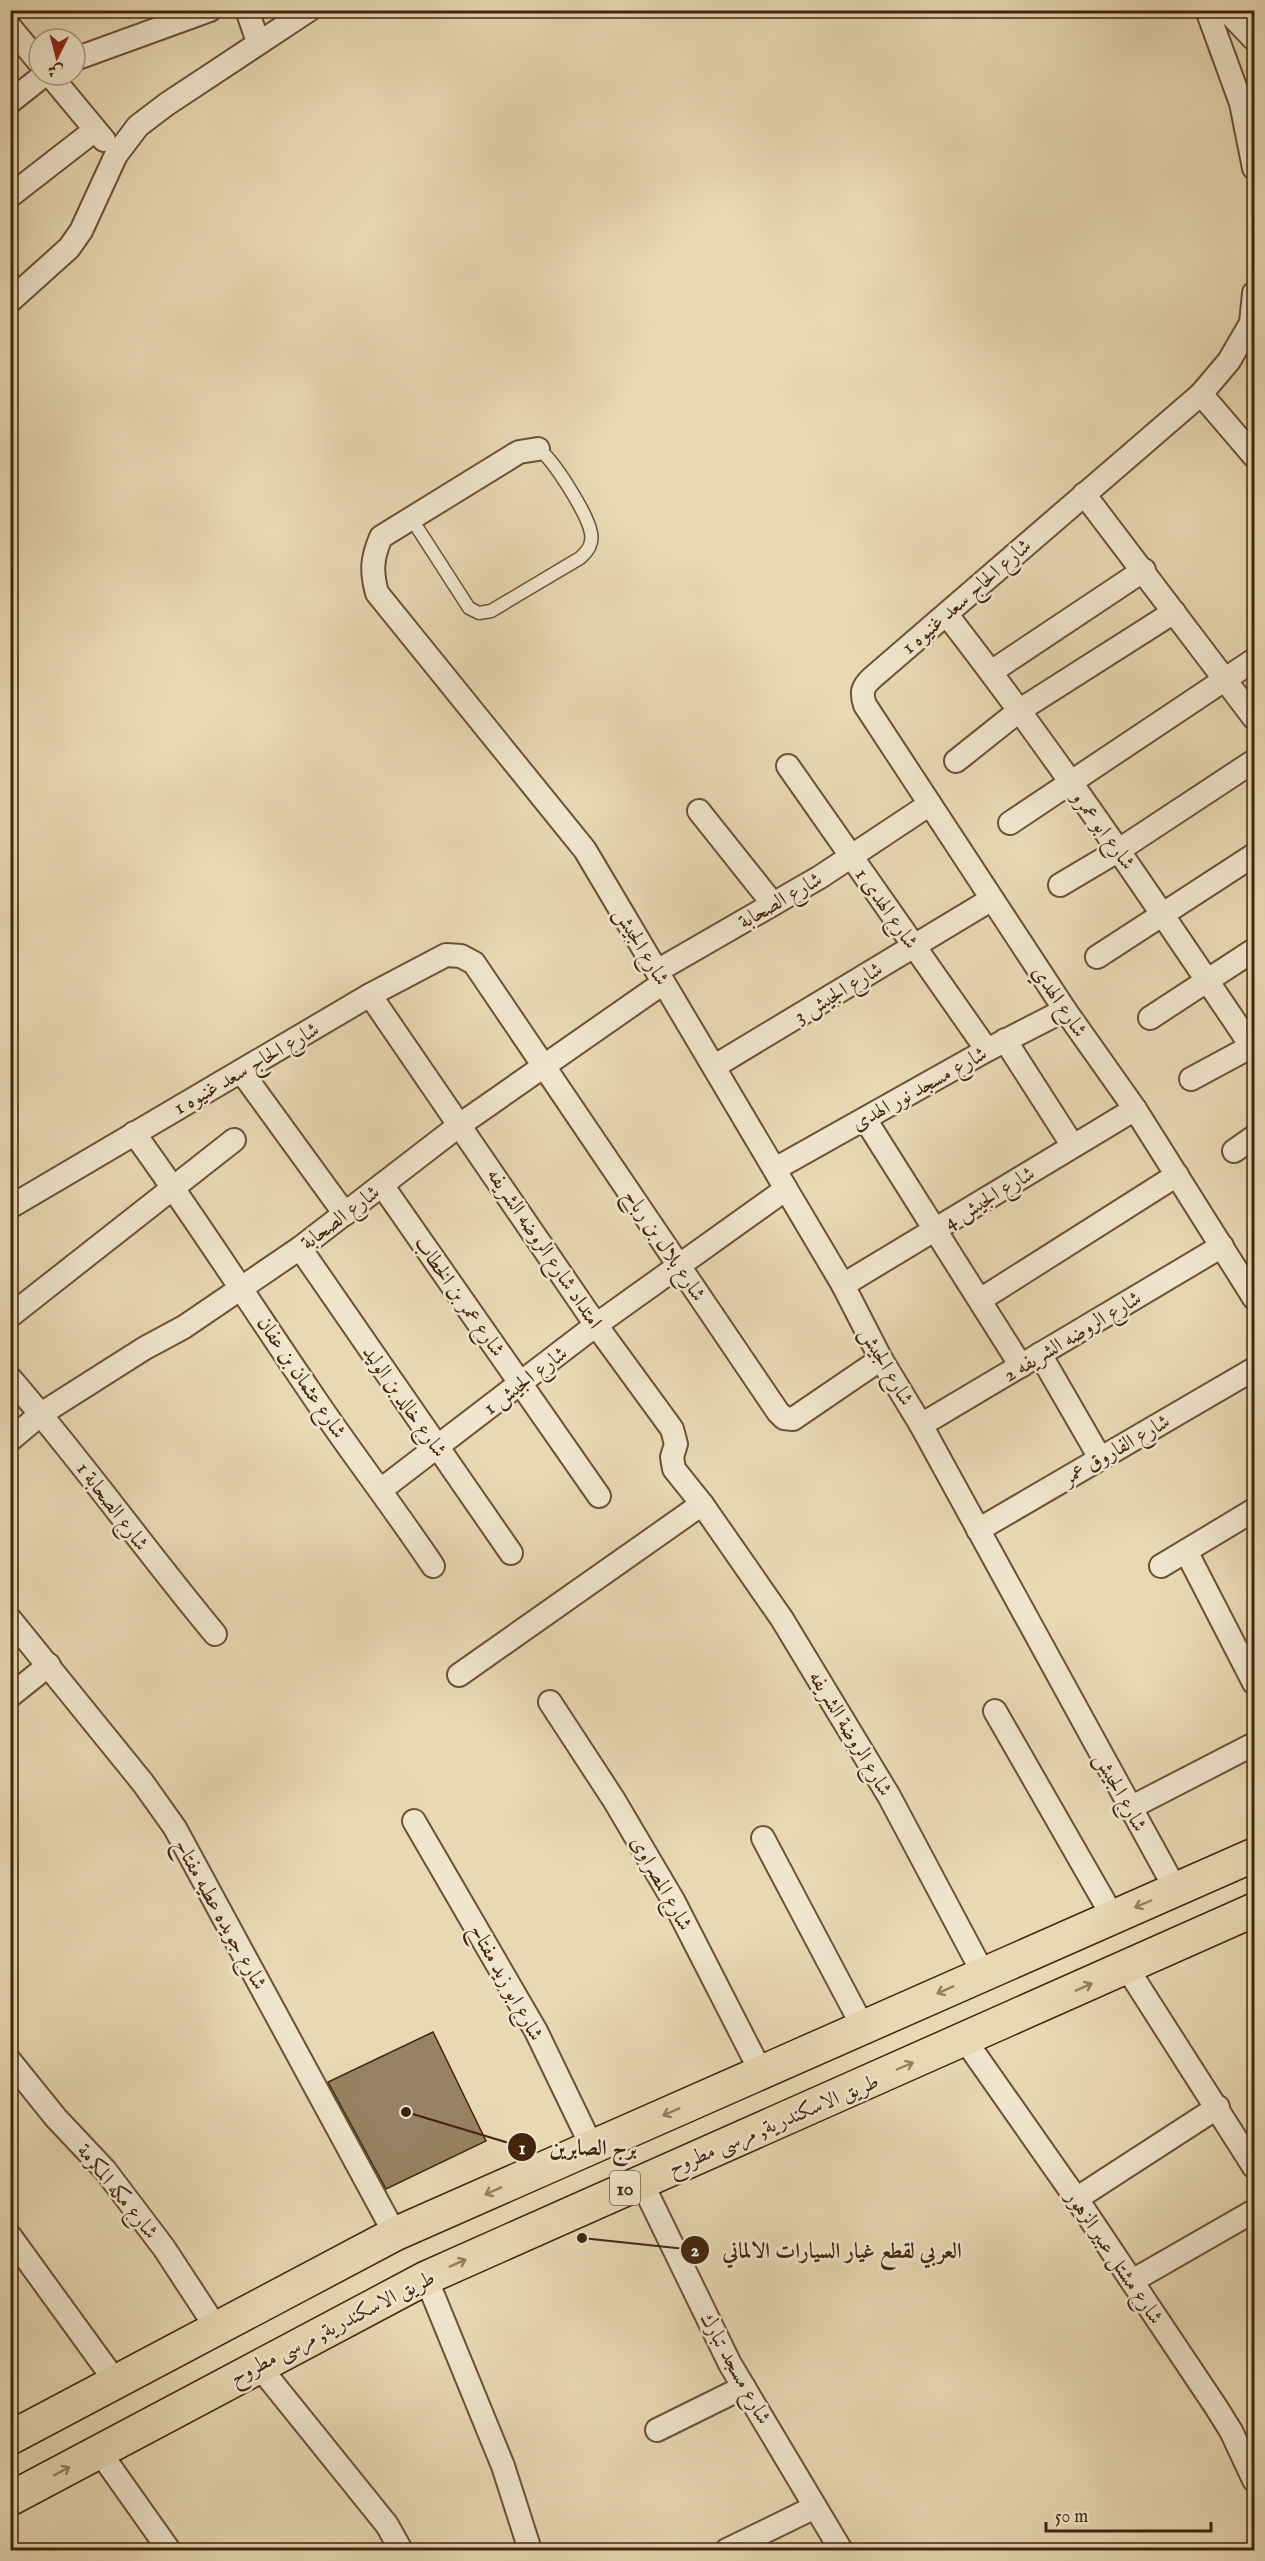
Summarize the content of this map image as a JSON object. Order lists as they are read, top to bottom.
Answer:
{
  "streets": {
    "main road": ["طريق الاسكندرية, مرسى مطروح", "10"],
    "street": [
      "شارع الحاج سعد غنيوه 1",
      "شارع ابو عمرو",
      "شارع الصحابة",
      "شارع الهدى 1",
      "شارع الجيش",
      "شارع الجيش 3",
      "شارع الهدي",
      "شارع مسجد نور الهدى",
      "شارع الجيش 4",
      "شارع بلال بن رباح",
      "امتداد شارع الروضه الشريفه",
      "شارع عمر بن الخطاب",
      "شارع الروضه الشريفه 2",
      "شارع عثمان بن عفان",
      "شارع الجيش 1",
      "شارع خالد بن الوليد",
      "شارع الفاروق عمر",
      "شارع الصحابة 1",
      "شارع الروضة الشريفه",
      "شارع المصراوى",
      "شارع جويده عطيه مفتاح",
      "شارع ابو زيد مفتاح",
      "شارع مكه المكرمة",
      "شارع مشتل عبير الزهور",
      "شارع مسجد تبارك"
    ]
  },
  "crossings": [
    ["شارع الحاج سعد غنيوه 1", "شارع ابو عمرو"],
    ["شارع الحاج سعد غنيوه 1", "شارع الهدي"],
    ["شارع الحاج سعد غنيوه 1", "شارع بلال بن رباح"],
    ["شارع الحاج سعد غنيوه 1", "امتداد شارع الروضه الشريفه"],
    ["شارع الحاج سعد غنيوه 1", "شارع عثمان بن عفان"],
    ["شارع الصحابة", "شارع الهدى 1"],
    ["شارع الصحابة", "شارع الجيش"],
    ["شارع الصحابة", "شارع الهدي"],
    ["شارع الصحابة", "شارع بلال بن رباح"],
    ["شارع الصحابة", "امتداد شارع الروضه الشريفه"],
    ["شارع الصحابة", "شارع عمر بن الخطاب"],
    ["شارع الصحابة", "شارع عثمان بن عفان"],
    ["شارع الصحابة", "شارع خالد بن الوليد"],
    ["شارع الصحابة", "شارع الصحابة 1"],
    ["شارع الهدى 1", "شارع الجيش 3"],
    ["شارع الهدى 1", "شارع مسجد نور الهدى"],
    ["شارع الهدى 1", "شارع الجيش 4"],
    ["شارع الجيش", "شارع الجيش 3"],
    ["شارع الجيش", "شارع مسجد نور الهدى"],
    ["شارع الجيش", "شارع الجيش 4"],
    ["شارع الجيش", "شارع بلال بن رباح"],
    ["شارع الجيش", "شارع الروضه الشريفه 2"],
    ["شارع الجيش", "شارع الجيش 1"],
    ["شارع الجيش", "شارع الفاروق عمر"],
    ["شارع الجيش", "10"],
    ["شارع الجيش 3", "شارع الهدي"],
    ["شارع الهدي", "شارع مسجد نور الهدى"],
    ["شارع الهدي", "شارع الجيش 4"],
    ["شارع الهدي", "شارع الروضه الشريفه 2"],
    ["شارع بلال بن رباح", "شارع الجيش 1"],
    ["امتداد شارع الروضه الشريفه", "شارع الجيش 1"],
    ["امتداد شارع الروضه الشريفه", "شارع الروضة الشريفه"],
    ["شارع عمر بن الخطاب", "شارع الجيش 1"],
    ["شارع عثمان بن عفان", "شارع الجيش 1"],
    ["شارع الجيش 1", "شارع خالد بن الوليد"],
    ["شارع الروضة الشريفه", "10"],
    ["شارع المصراوى", "10"],
    ["شارع جويده عطيه مفتاح", "10"],
    ["شارع ابو زيد مفتاح", "10"],
    ["طريق الاسكندرية, مرسى مطروح", "شارع مشتل عبير الزهور"],
    ["طريق الاسكندرية, مرسى مطروح", "شارع مسجد تبارك"],
    ["10", "شارع مكه المكرمة"]
  ],
  "places": ["برج الصابرين", "العربي لقطع غيار السيارات الالماني"],
  "scale_bar": "50 m",
  "north": "bottom"
}
